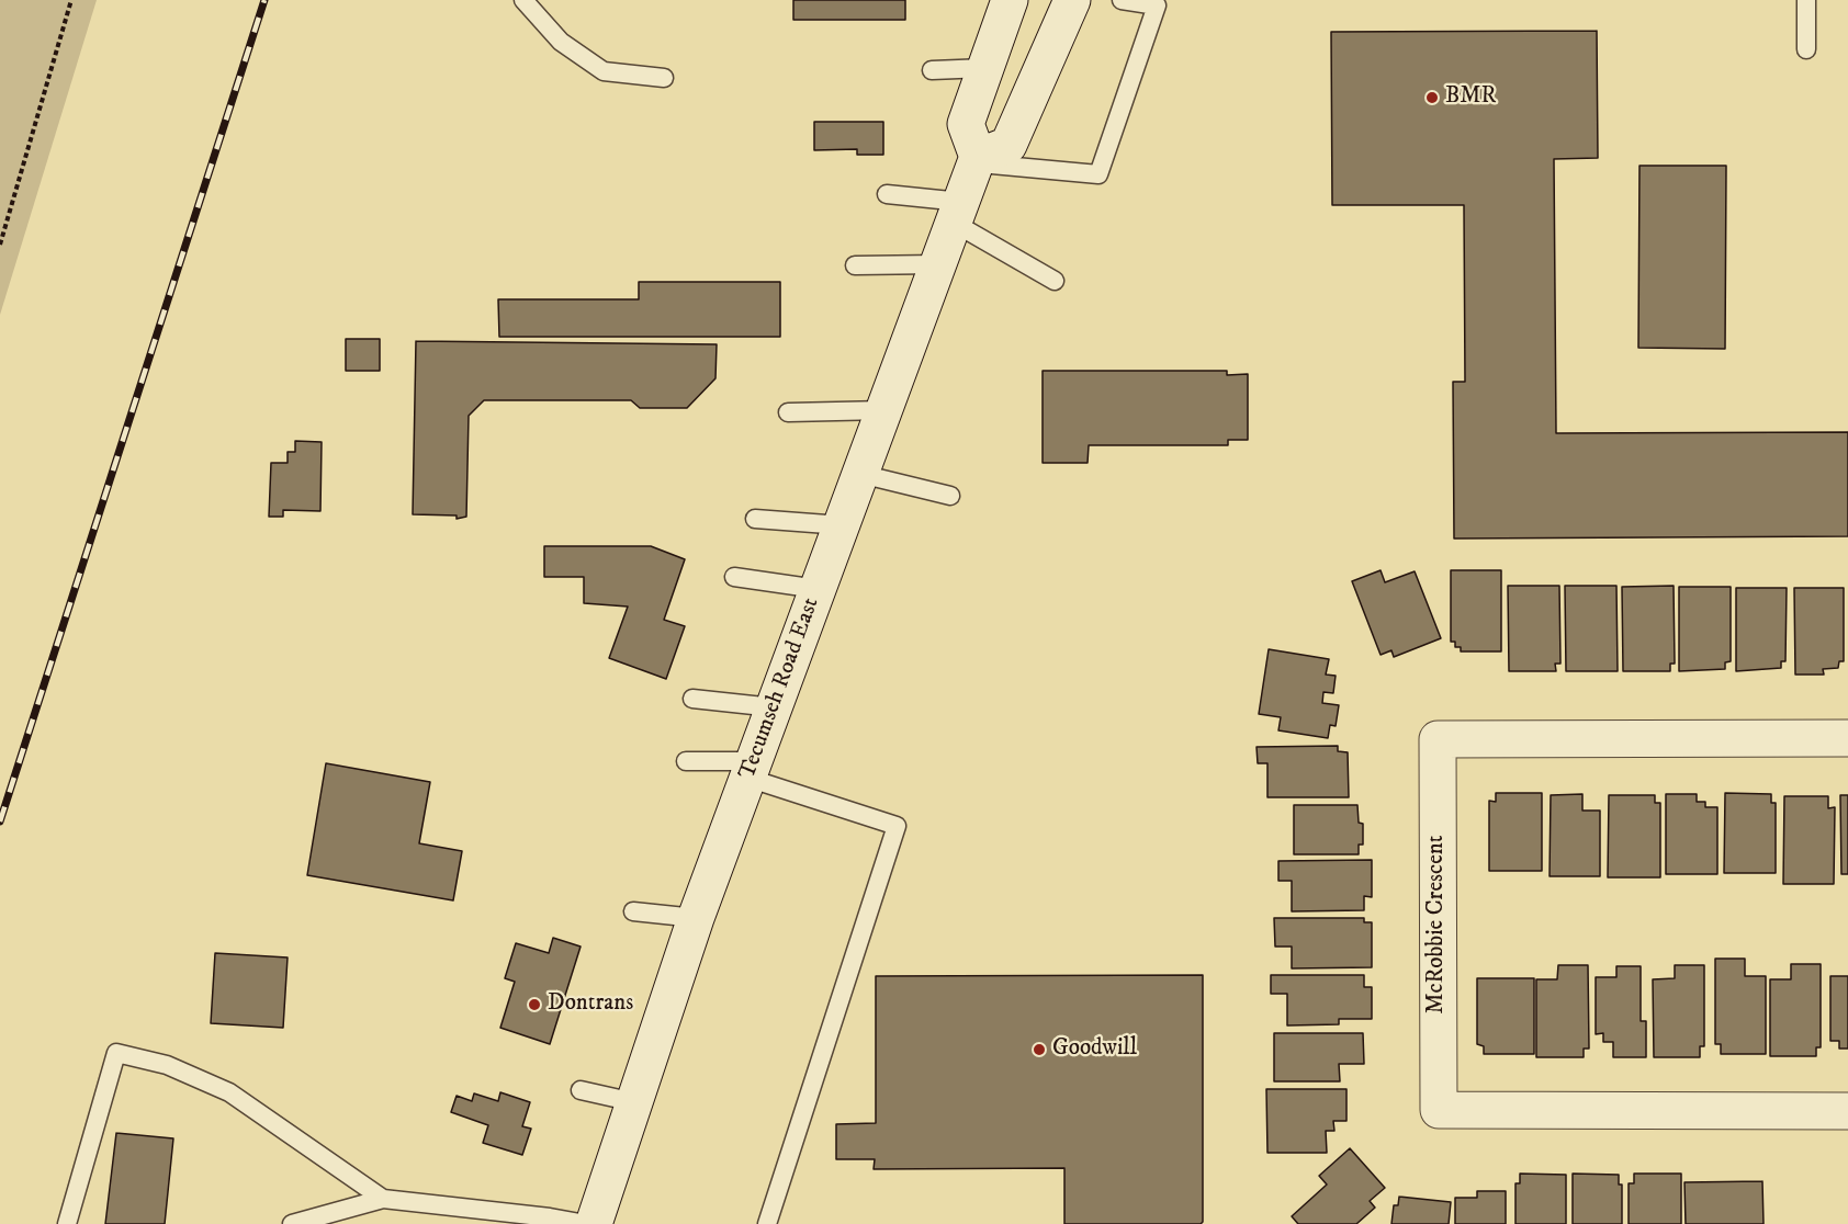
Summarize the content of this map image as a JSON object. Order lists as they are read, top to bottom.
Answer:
{
  "streets": {
    "main road": ["Tecumseh Road East", "McRobbie Crescent"]
  },
  "places": ["BMR", "Dontrans", "Goodwill"]
}
